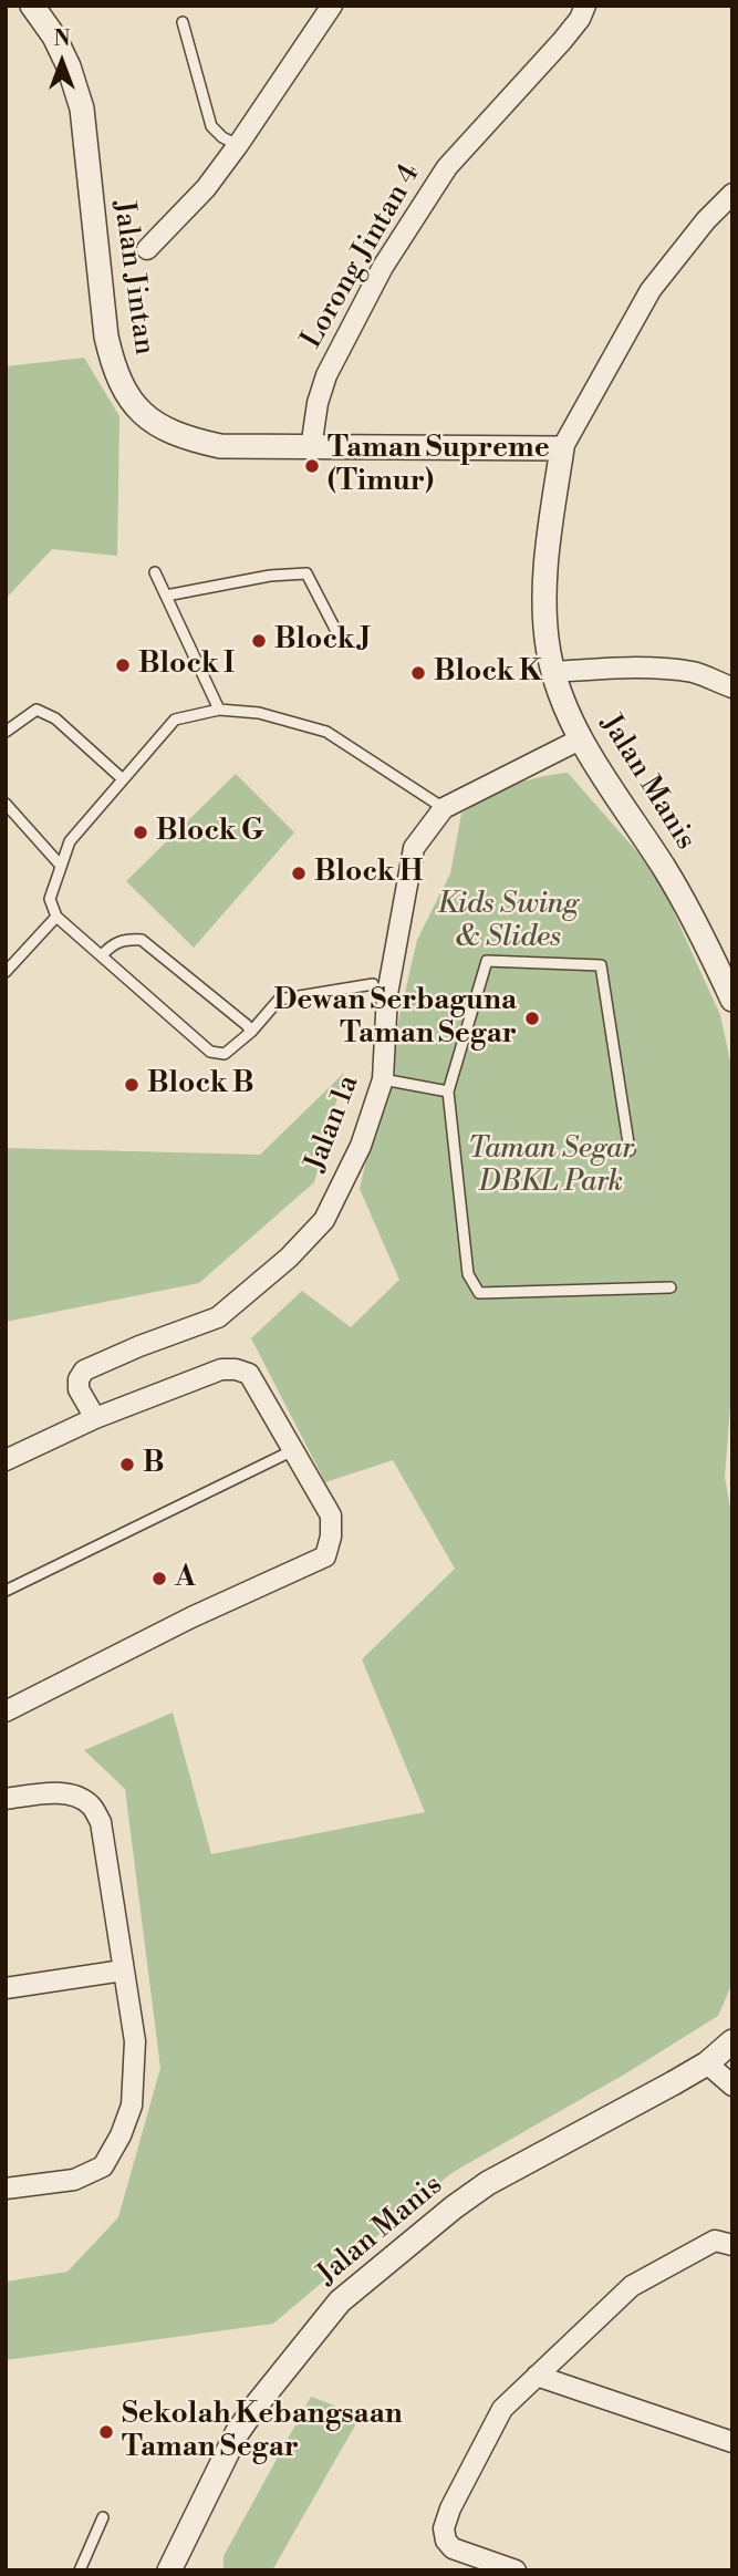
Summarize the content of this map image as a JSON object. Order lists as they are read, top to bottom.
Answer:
{
  "streets": {
    "street": [
      "Lorong Jintan 4",
      "Jalan Jintan",
      "Jalan Manis",
      "Jalan 1a"
    ]
  },
  "crossings": [
    ["Lorong Jintan 4", "Jalan Jintan"],
    ["Jalan Jintan", "Jalan Manis"],
    ["Jalan Manis", "Jalan 1a"]
  ],
  "parks": ["Kids Swing & Slides", "Taman Segar DBKL Park"],
  "places": [
    "Taman Supreme (Timur)",
    "Block J",
    "Block I",
    "Block K",
    "Block G",
    "Block H",
    "Dewan Serbaguna Taman Segar",
    "Block B",
    "B",
    "A",
    "Sekolah Kebangsaan Taman Segar"
  ],
  "north": "top"
}
